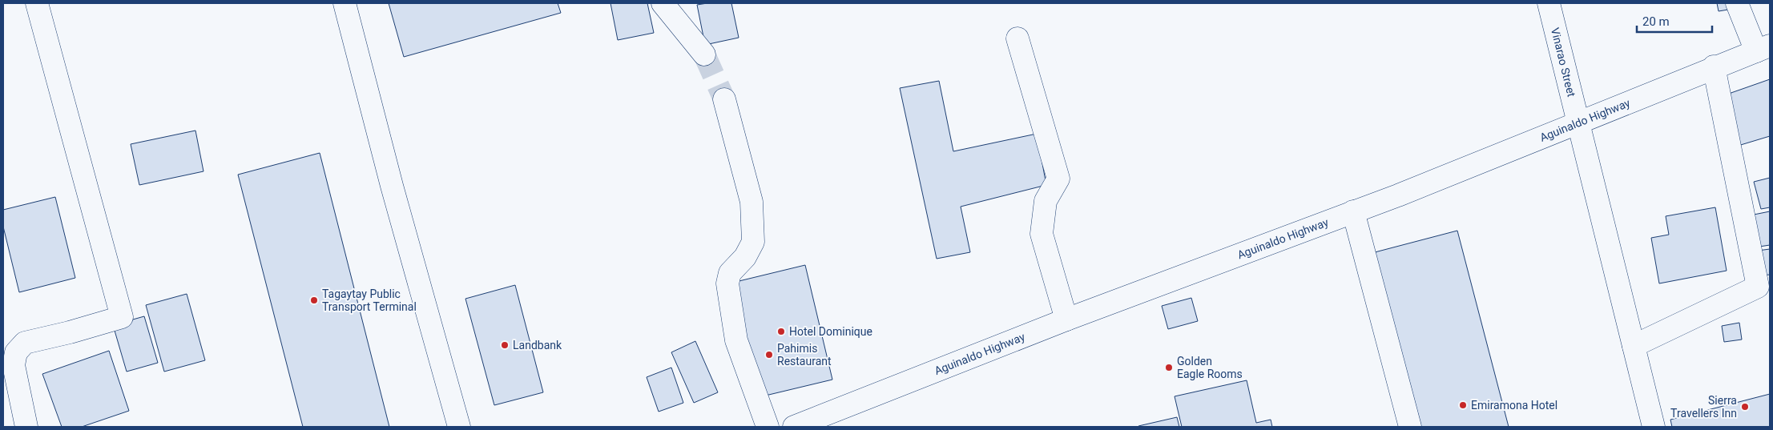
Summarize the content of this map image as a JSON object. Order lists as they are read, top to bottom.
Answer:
{
  "streets": {
    "street": ["Vinarao Street", "Aguinaldo Highway"]
  },
  "crossings": [
    ["Vinarao Street", "Aguinaldo Highway"]
  ],
  "places": [
    "Tagaytay Public Transport Terminal",
    "Hotel Dominique",
    "Landbank",
    "Pahimis Restaurant",
    "Golden Eagle Rooms",
    "Emiramona Hotel",
    "Sierra Travellers Inn"
  ],
  "scale_bar": "20 m"
}
